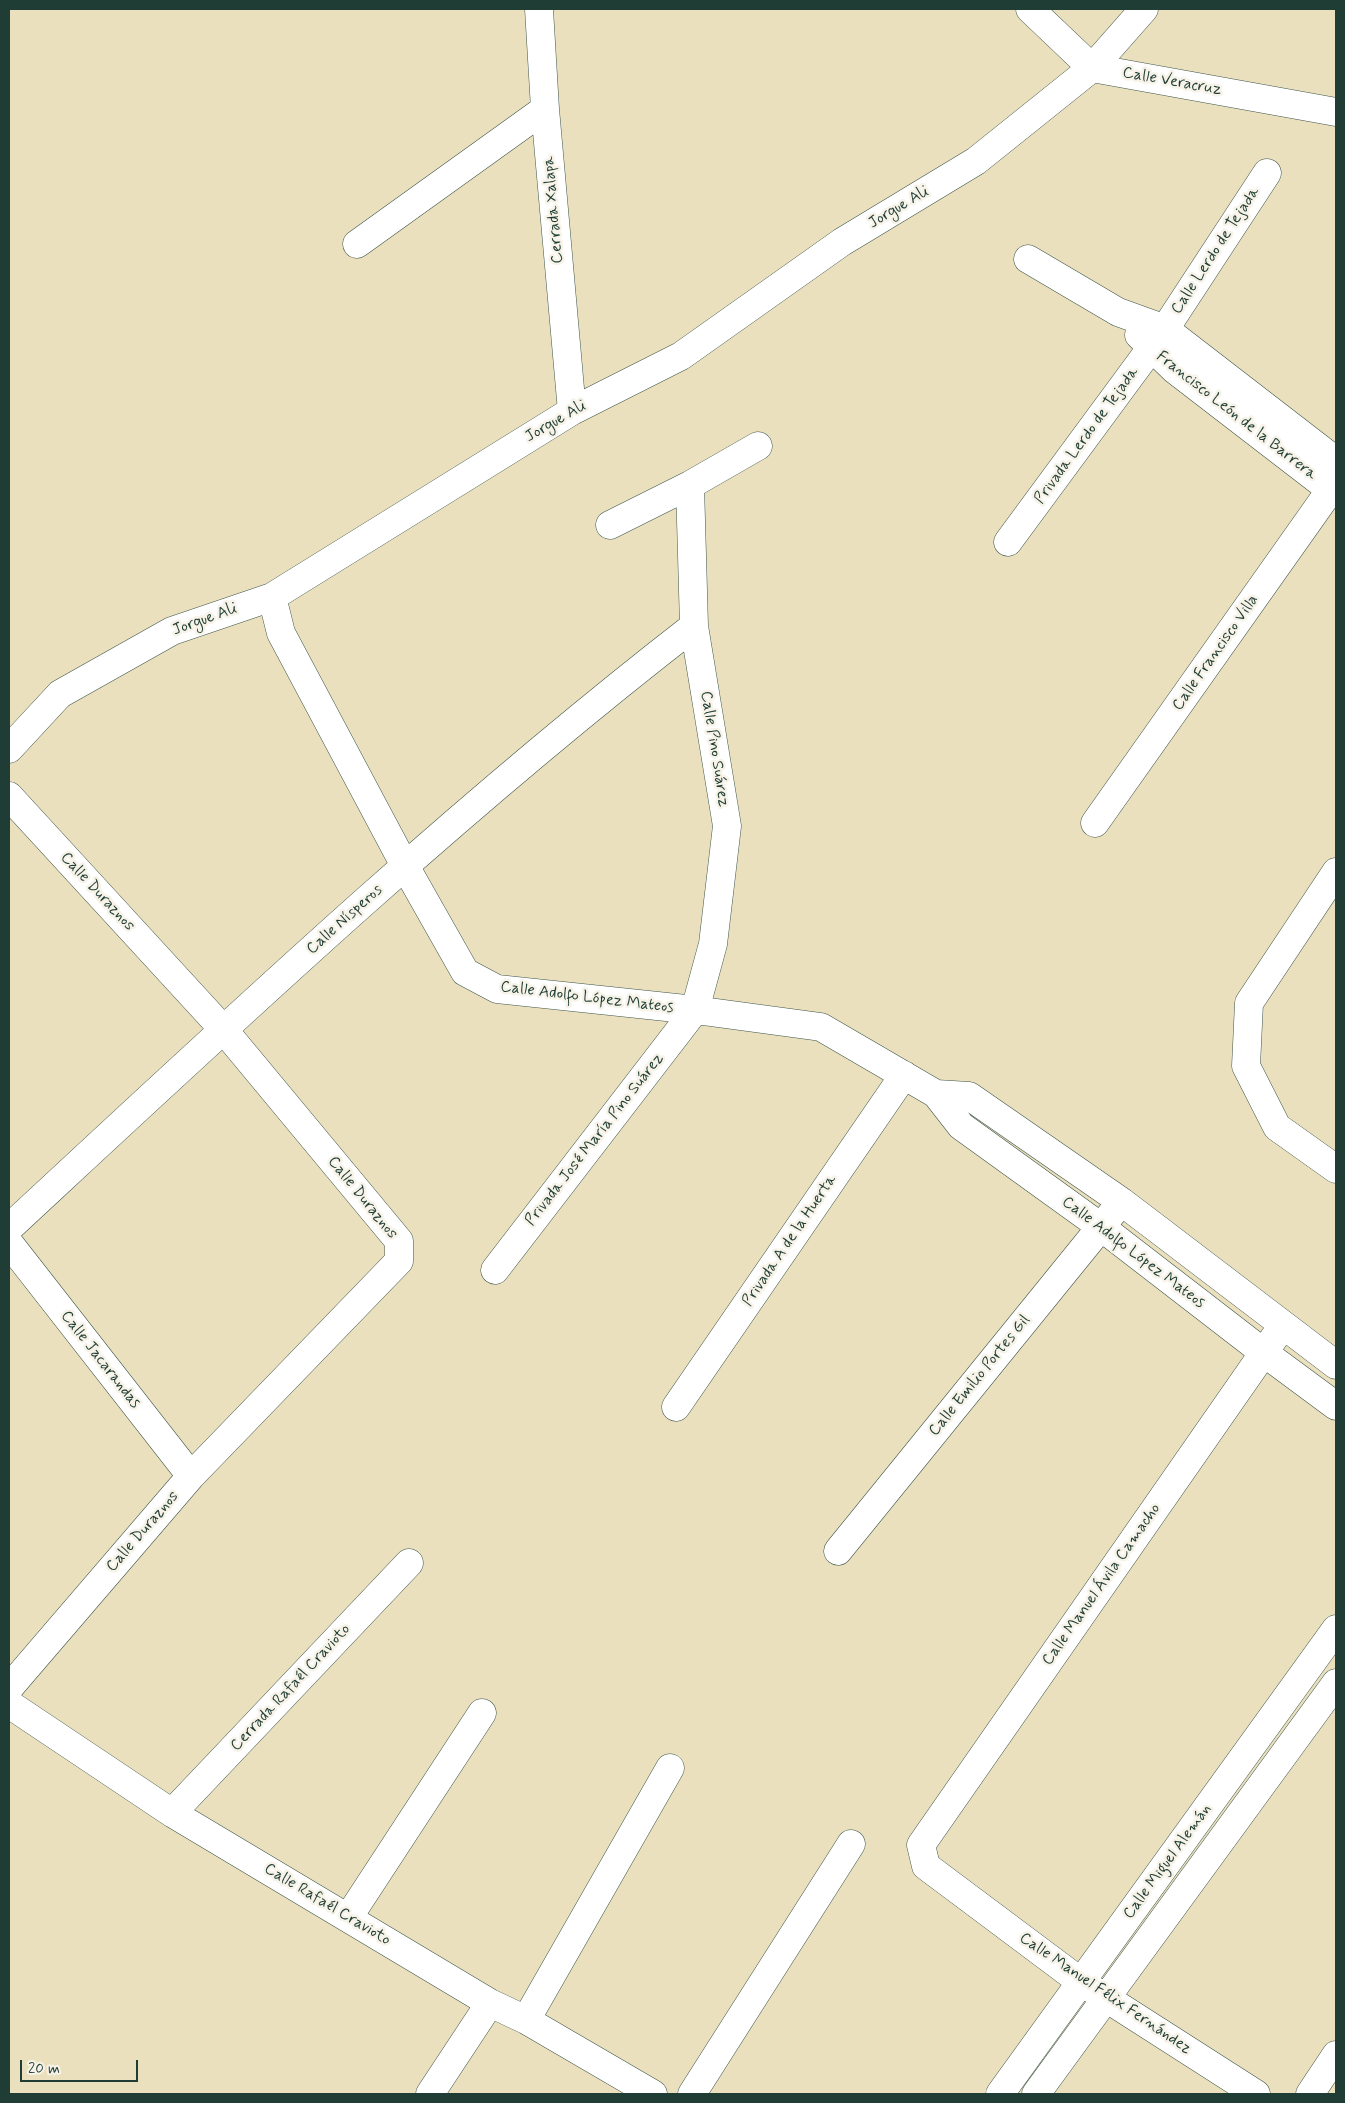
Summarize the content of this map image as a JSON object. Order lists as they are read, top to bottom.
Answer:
{
  "streets": {
    "street": [
      "Calle Veracruz",
      "Jorgue Ali",
      "Cerrada Xalapa",
      "Calle Lerdo de Tejada",
      "Francisco León de la Barrera",
      "Privada Lerdo de Tejada",
      "Calle Francisco Villa",
      "Calle Pino Suárez",
      "Calle Duraznos",
      "Calle Nísperos",
      "Calle Adolfo López Mateos",
      "Privada José María Pino Suárez",
      "Privada A de la Huerta",
      "Calle Jacarandas",
      "Calle Emilio Portes Gil",
      "Calle Manuel Ávila Camacho",
      "Cerrada Rafaél Cravioto",
      "Calle Miguel Alemán",
      "Calle Rafaél Cravioto",
      "Calle Manuel Félix Fernández"
    ]
  },
  "crossings": [
    ["Calle Veracruz", "Jorgue Ali"],
    ["Jorgue Ali", "Cerrada Xalapa"],
    ["Jorgue Ali", "Calle Adolfo López Mateos"],
    ["Calle Lerdo de Tejada", "Francisco León de la Barrera"],
    ["Calle Lerdo de Tejada", "Privada Lerdo de Tejada"],
    ["Francisco León de la Barrera", "Privada Lerdo de Tejada"],
    ["Francisco León de la Barrera", "Calle Francisco Villa"],
    ["Calle Pino Suárez", "Calle Nísperos"],
    ["Calle Pino Suárez", "Calle Adolfo López Mateos"],
    ["Calle Pino Suárez", "Privada José María Pino Suárez"],
    ["Calle Duraznos", "Calle Nísperos"],
    ["Calle Duraznos", "Calle Jacarandas"],
    ["Calle Nísperos", "Calle Adolfo López Mateos"],
    ["Calle Adolfo López Mateos", "Privada José María Pino Suárez"],
    ["Calle Adolfo López Mateos", "Privada A de la Huerta"],
    ["Calle Adolfo López Mateos", "Calle Emilio Portes Gil"],
    ["Calle Adolfo López Mateos", "Calle Manuel Ávila Camacho"],
    ["Calle Manuel Ávila Camacho", "Calle Manuel Félix Fernández"],
    ["Cerrada Rafaél Cravioto", "Calle Rafaél Cravioto"],
    ["Calle Miguel Alemán", "Calle Manuel Félix Fernández"]
  ],
  "scale_bar": "20 m"
}
